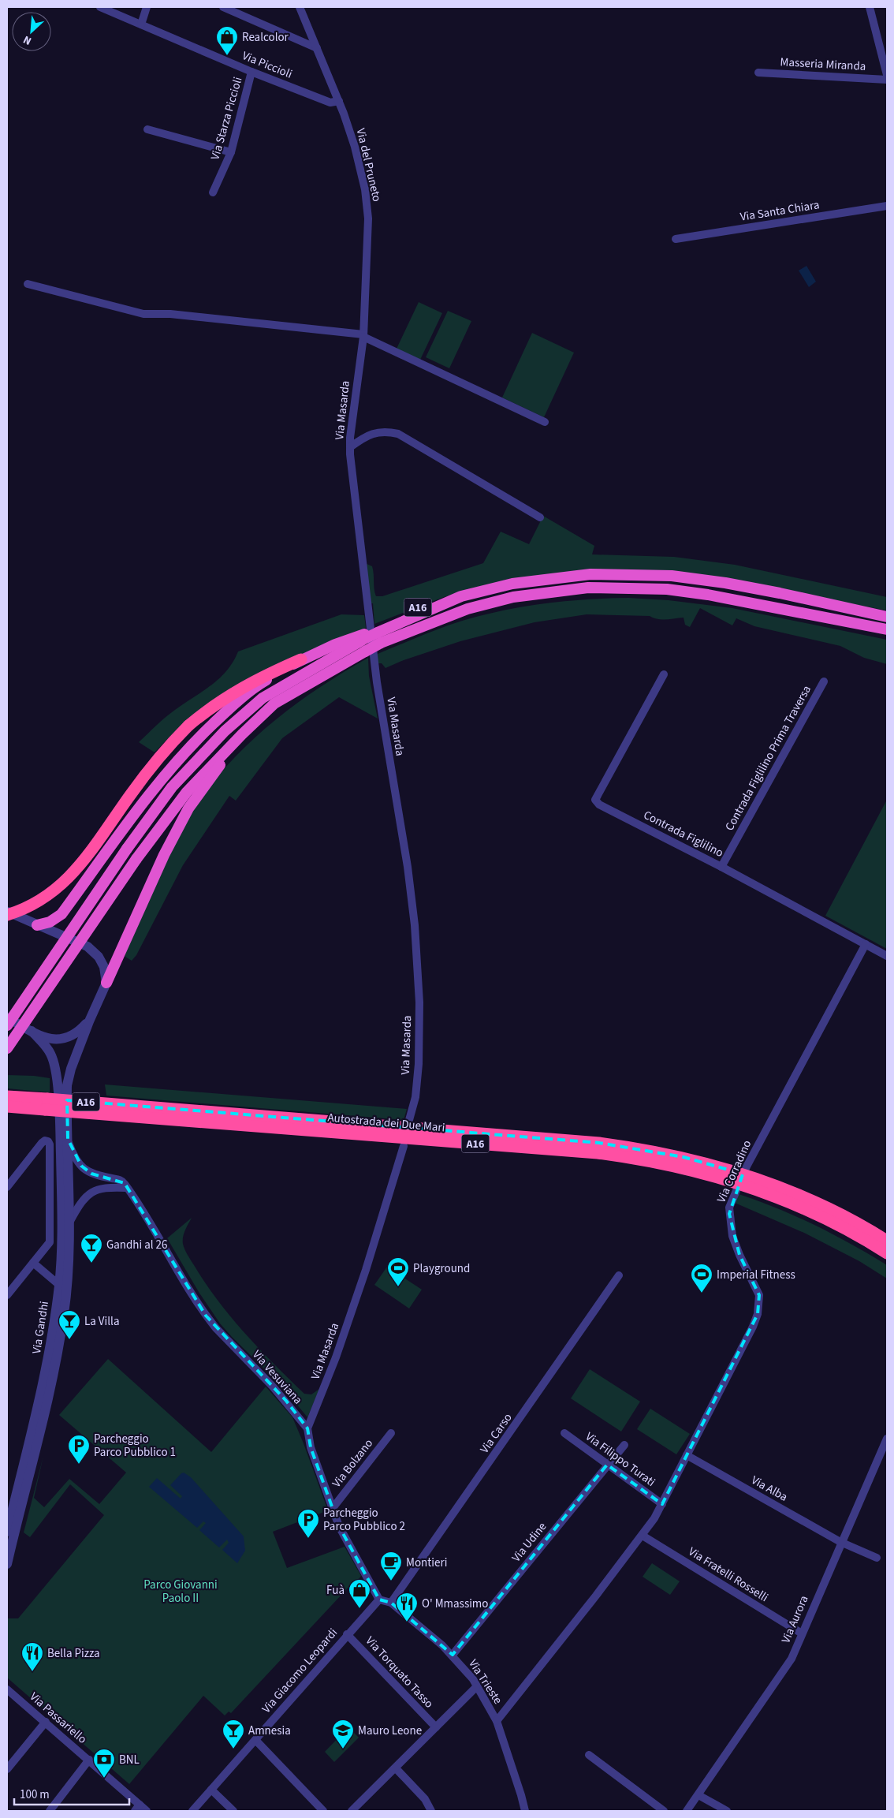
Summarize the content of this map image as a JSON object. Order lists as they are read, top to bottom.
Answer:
{
  "streets": {
    "highway": ["A16", "Autostrada dei Due Mari"],
    "street": [
      "Masseria Miranda",
      "Via Piccioli",
      "Via Starza Piccioli",
      "Via del Pruneto",
      "Via Santa Chiara",
      "Via Masarda",
      "Contrada Figlilino Prima Traversa",
      "Contrada Figlilino",
      "Via Corradino",
      "Via Gandhi",
      "Via Vesuviana",
      "Via Carso",
      "Via Filippo Turati",
      "Via Bolzano",
      "Via Alba",
      "Via Udine",
      "Via Fratelli Rosselli",
      "Via Aurora",
      "Via Giacomo Leopardi",
      "Via Torquato Tasso",
      "Via Trieste",
      "Via Passariello"
    ]
  },
  "crossings": [
    ["Via Piccioli", "Via Starza Piccioli"],
    ["Via Piccioli", "Via del Pruneto"],
    ["Via del Pruneto", "Via Masarda"],
    ["Via Masarda", "Via Vesuviana"],
    ["Contrada Figlilino Prima Traversa", "Contrada Figlilino"],
    ["Contrada Figlilino", "Via Corradino"],
    ["Via Corradino", "Via Filippo Turati"],
    ["Via Corradino", "Via Alba"],
    ["Via Corradino", "Via Fratelli Rosselli"],
    ["Via Corradino", "Via Trieste"],
    ["Via Gandhi", "Via Vesuviana"],
    ["Via Vesuviana", "Via Bolzano"],
    ["Via Vesuviana", "Via Giacomo Leopardi"],
    ["Via Vesuviana", "Via Trieste"],
    ["Via Carso", "Via Trieste"],
    ["Via Filippo Turati", "Via Udine"],
    ["Via Alba", "Via Aurora"],
    ["Via Udine", "Via Trieste"],
    ["Via Fratelli Rosselli", "Via Aurora"],
    ["Via Giacomo Leopardi", "Via Torquato Tasso"],
    ["Via Giacomo Leopardi", "Via Trieste"]
  ],
  "parks": ["Parco Giovanni Paolo II"],
  "places": {
    "shop": ["Realcolor", "Fuà"],
    "bar": ["Gandhi al 26", "La Villa", "Amnesia"],
    "sports": ["Playground", "Imperial Fitness"],
    "parking": ["Parcheggio Parco Pubblico 1", "Parcheggio Parco Pubblico 2"],
    "cafe": ["Montieri"],
    "restaurant": ["O' Mmassimo", "Bella Pizza"],
    "school or university": ["Mauro Leone"],
    "bank": ["BNL"]
  },
  "scale_bar": "100 m",
  "north": "bottom left"
}
